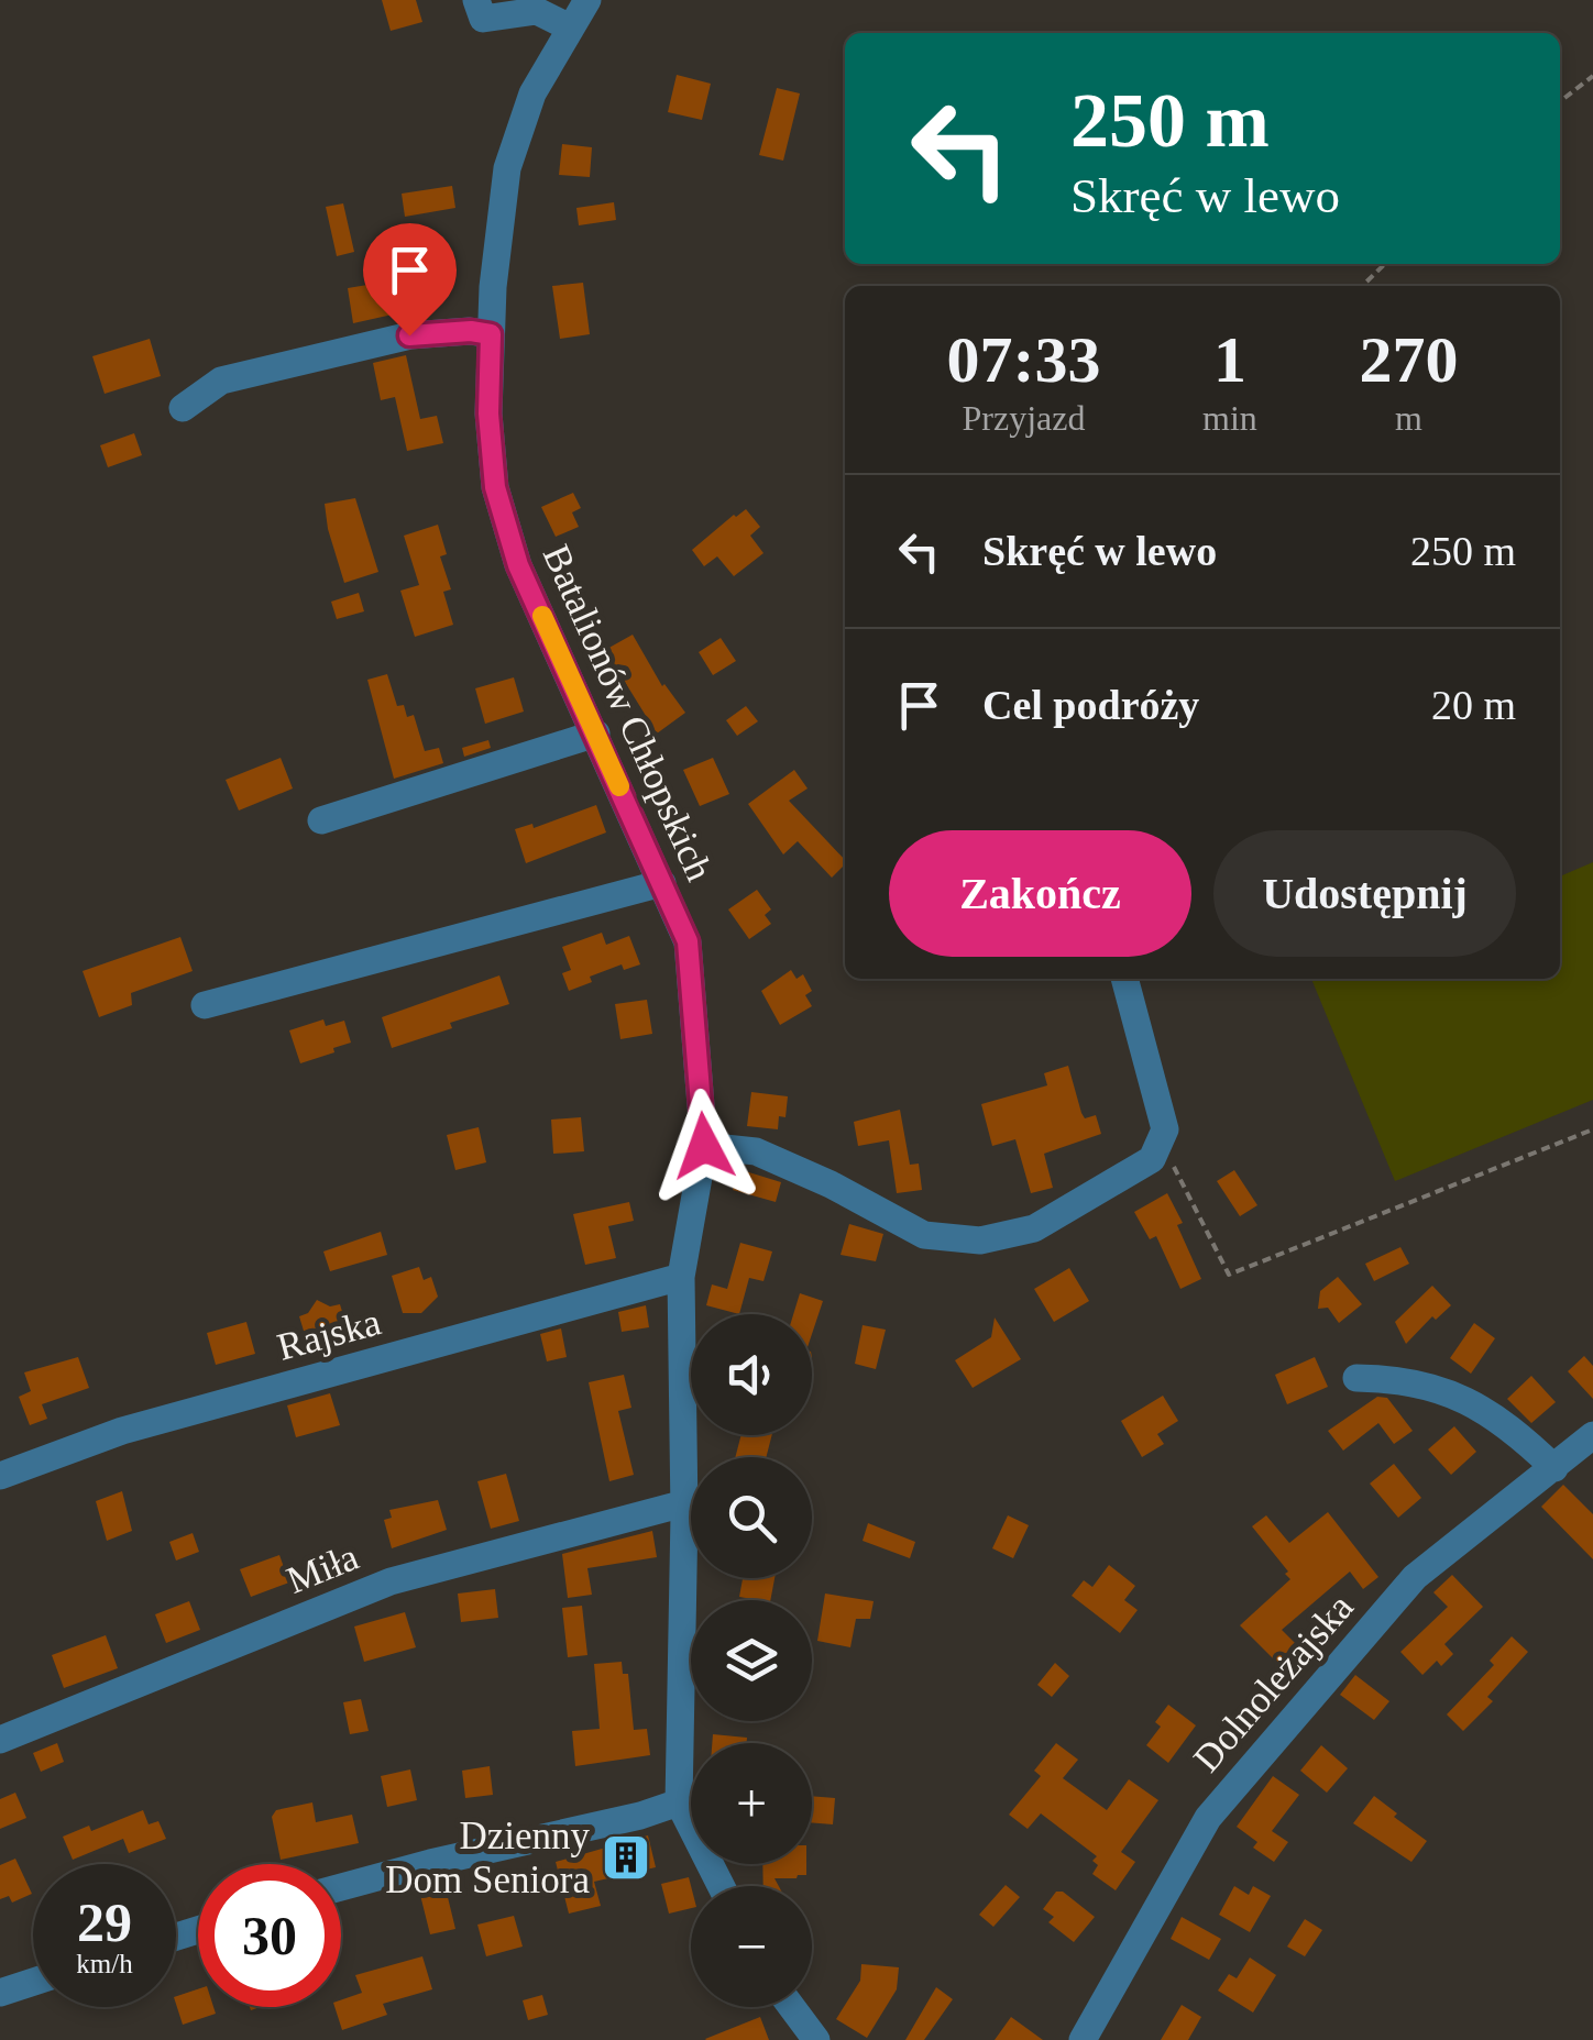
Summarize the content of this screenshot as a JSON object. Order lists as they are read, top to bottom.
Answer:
{
  "streets": {
    "street": [
      "Batalionów Chłopskich",
      "Rajska",
      "Miła",
      "Dolnoleżajska"
    ]
  },
  "crossings": [
    ["Batalionów Chłopskich", "Rajska"],
    ["Batalionów Chłopskich", "Miła"]
  ],
  "places": {
    "building": ["Dzienny Dom Seniora"]
  },
  "page": {
    "turn": ["250 m", "Skręć w lewo"],
    "eta": [
      "07:33",
      "Przyjazd",
      "1",
      "min",
      "270",
      "m"
    ],
    "list": [
      {
        "name": "Skręć w lewo",
        "value": "250 m"
      },
      {
        "name": "Cel podróży",
        "value": "20 m"
      }
    ],
    "buttons": ["Zakończ", "Udostępnij"],
    "map_buttons": ["+", "−"],
    "speed": "29 km/h",
    "limit": "30"
  }
}
